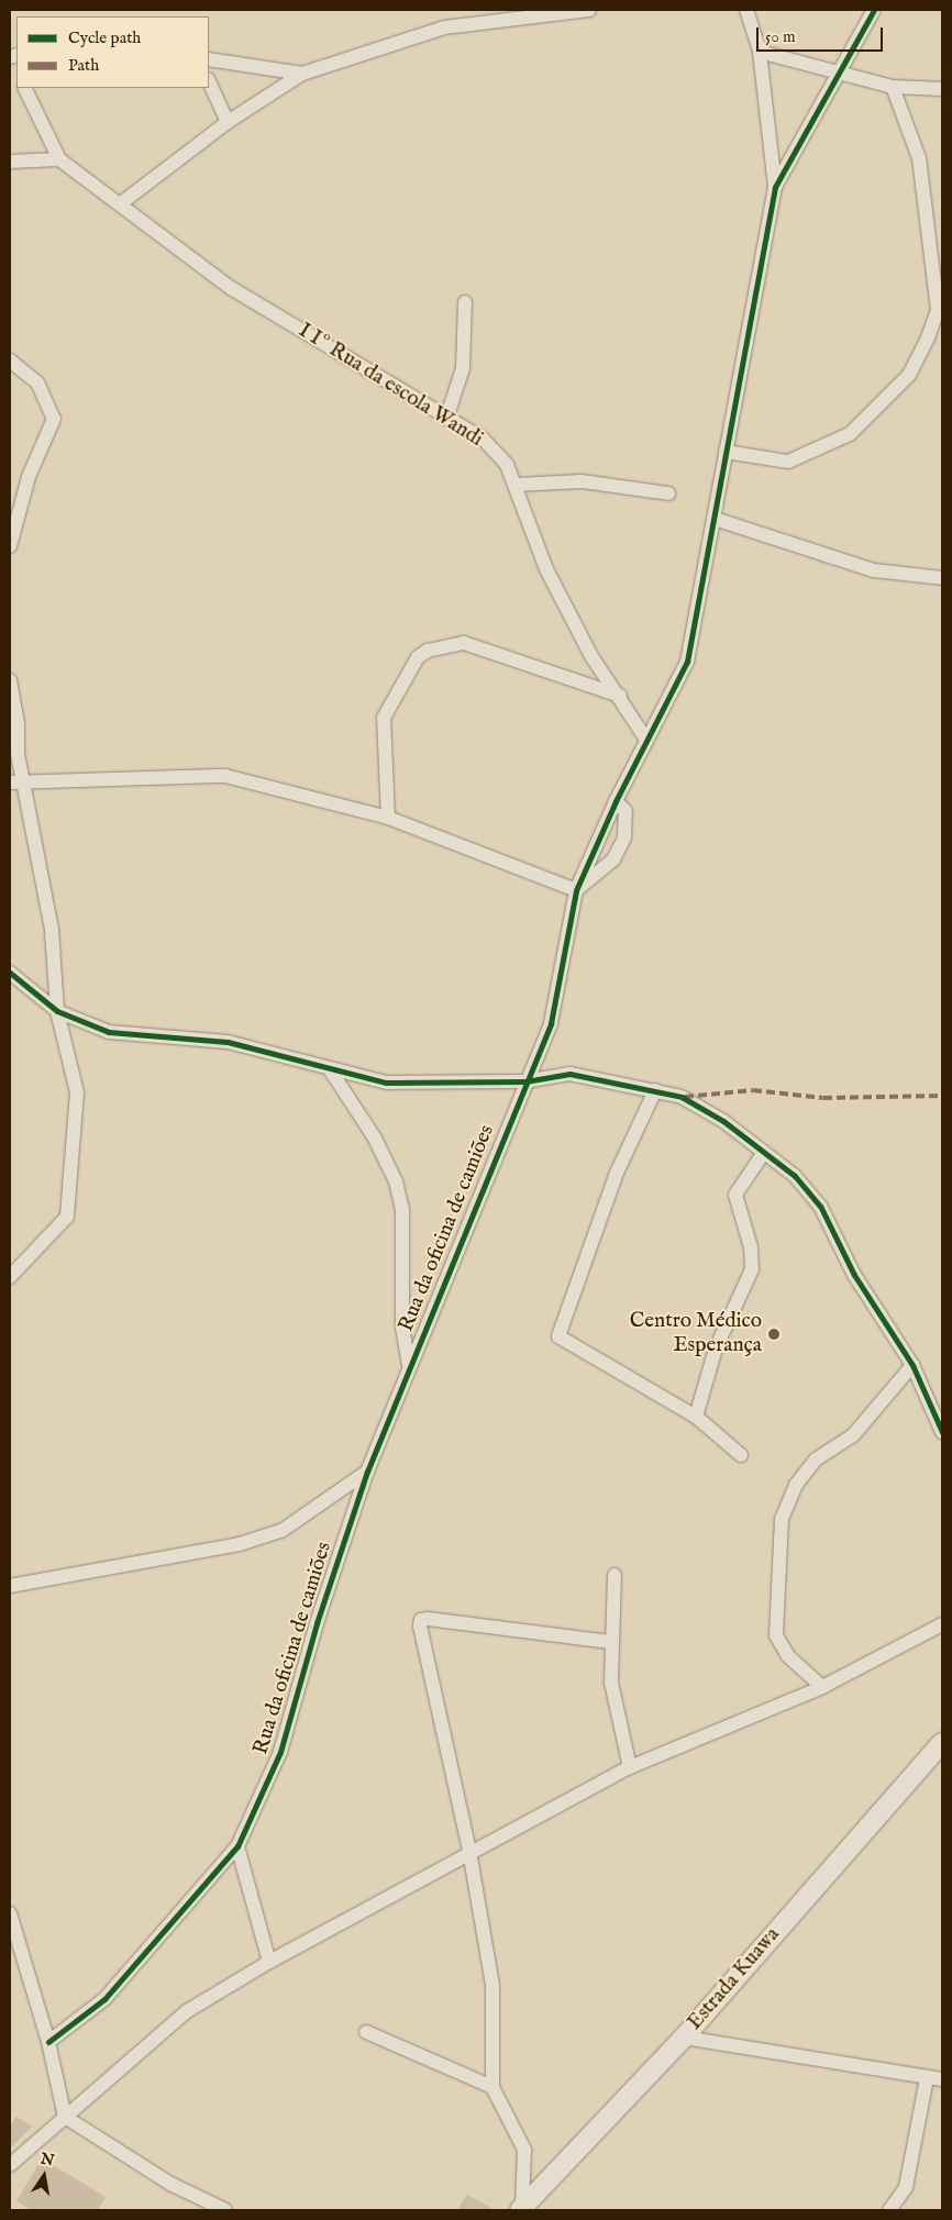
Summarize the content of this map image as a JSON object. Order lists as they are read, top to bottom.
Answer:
{
  "streets": {
    "street": ["I Iº Rua da escola Wandi", "Rua da oficina de camiões", "Estrada Kuawa"]
  },
  "crossings": [
    ["I Iº Rua da escola Wandi", "Rua da oficina de camiões"]
  ],
  "places": ["Centro Médico Esperança"],
  "legend": ["Cycle path", "Path"],
  "scale_bar": "50 m",
  "north": "top"
}
